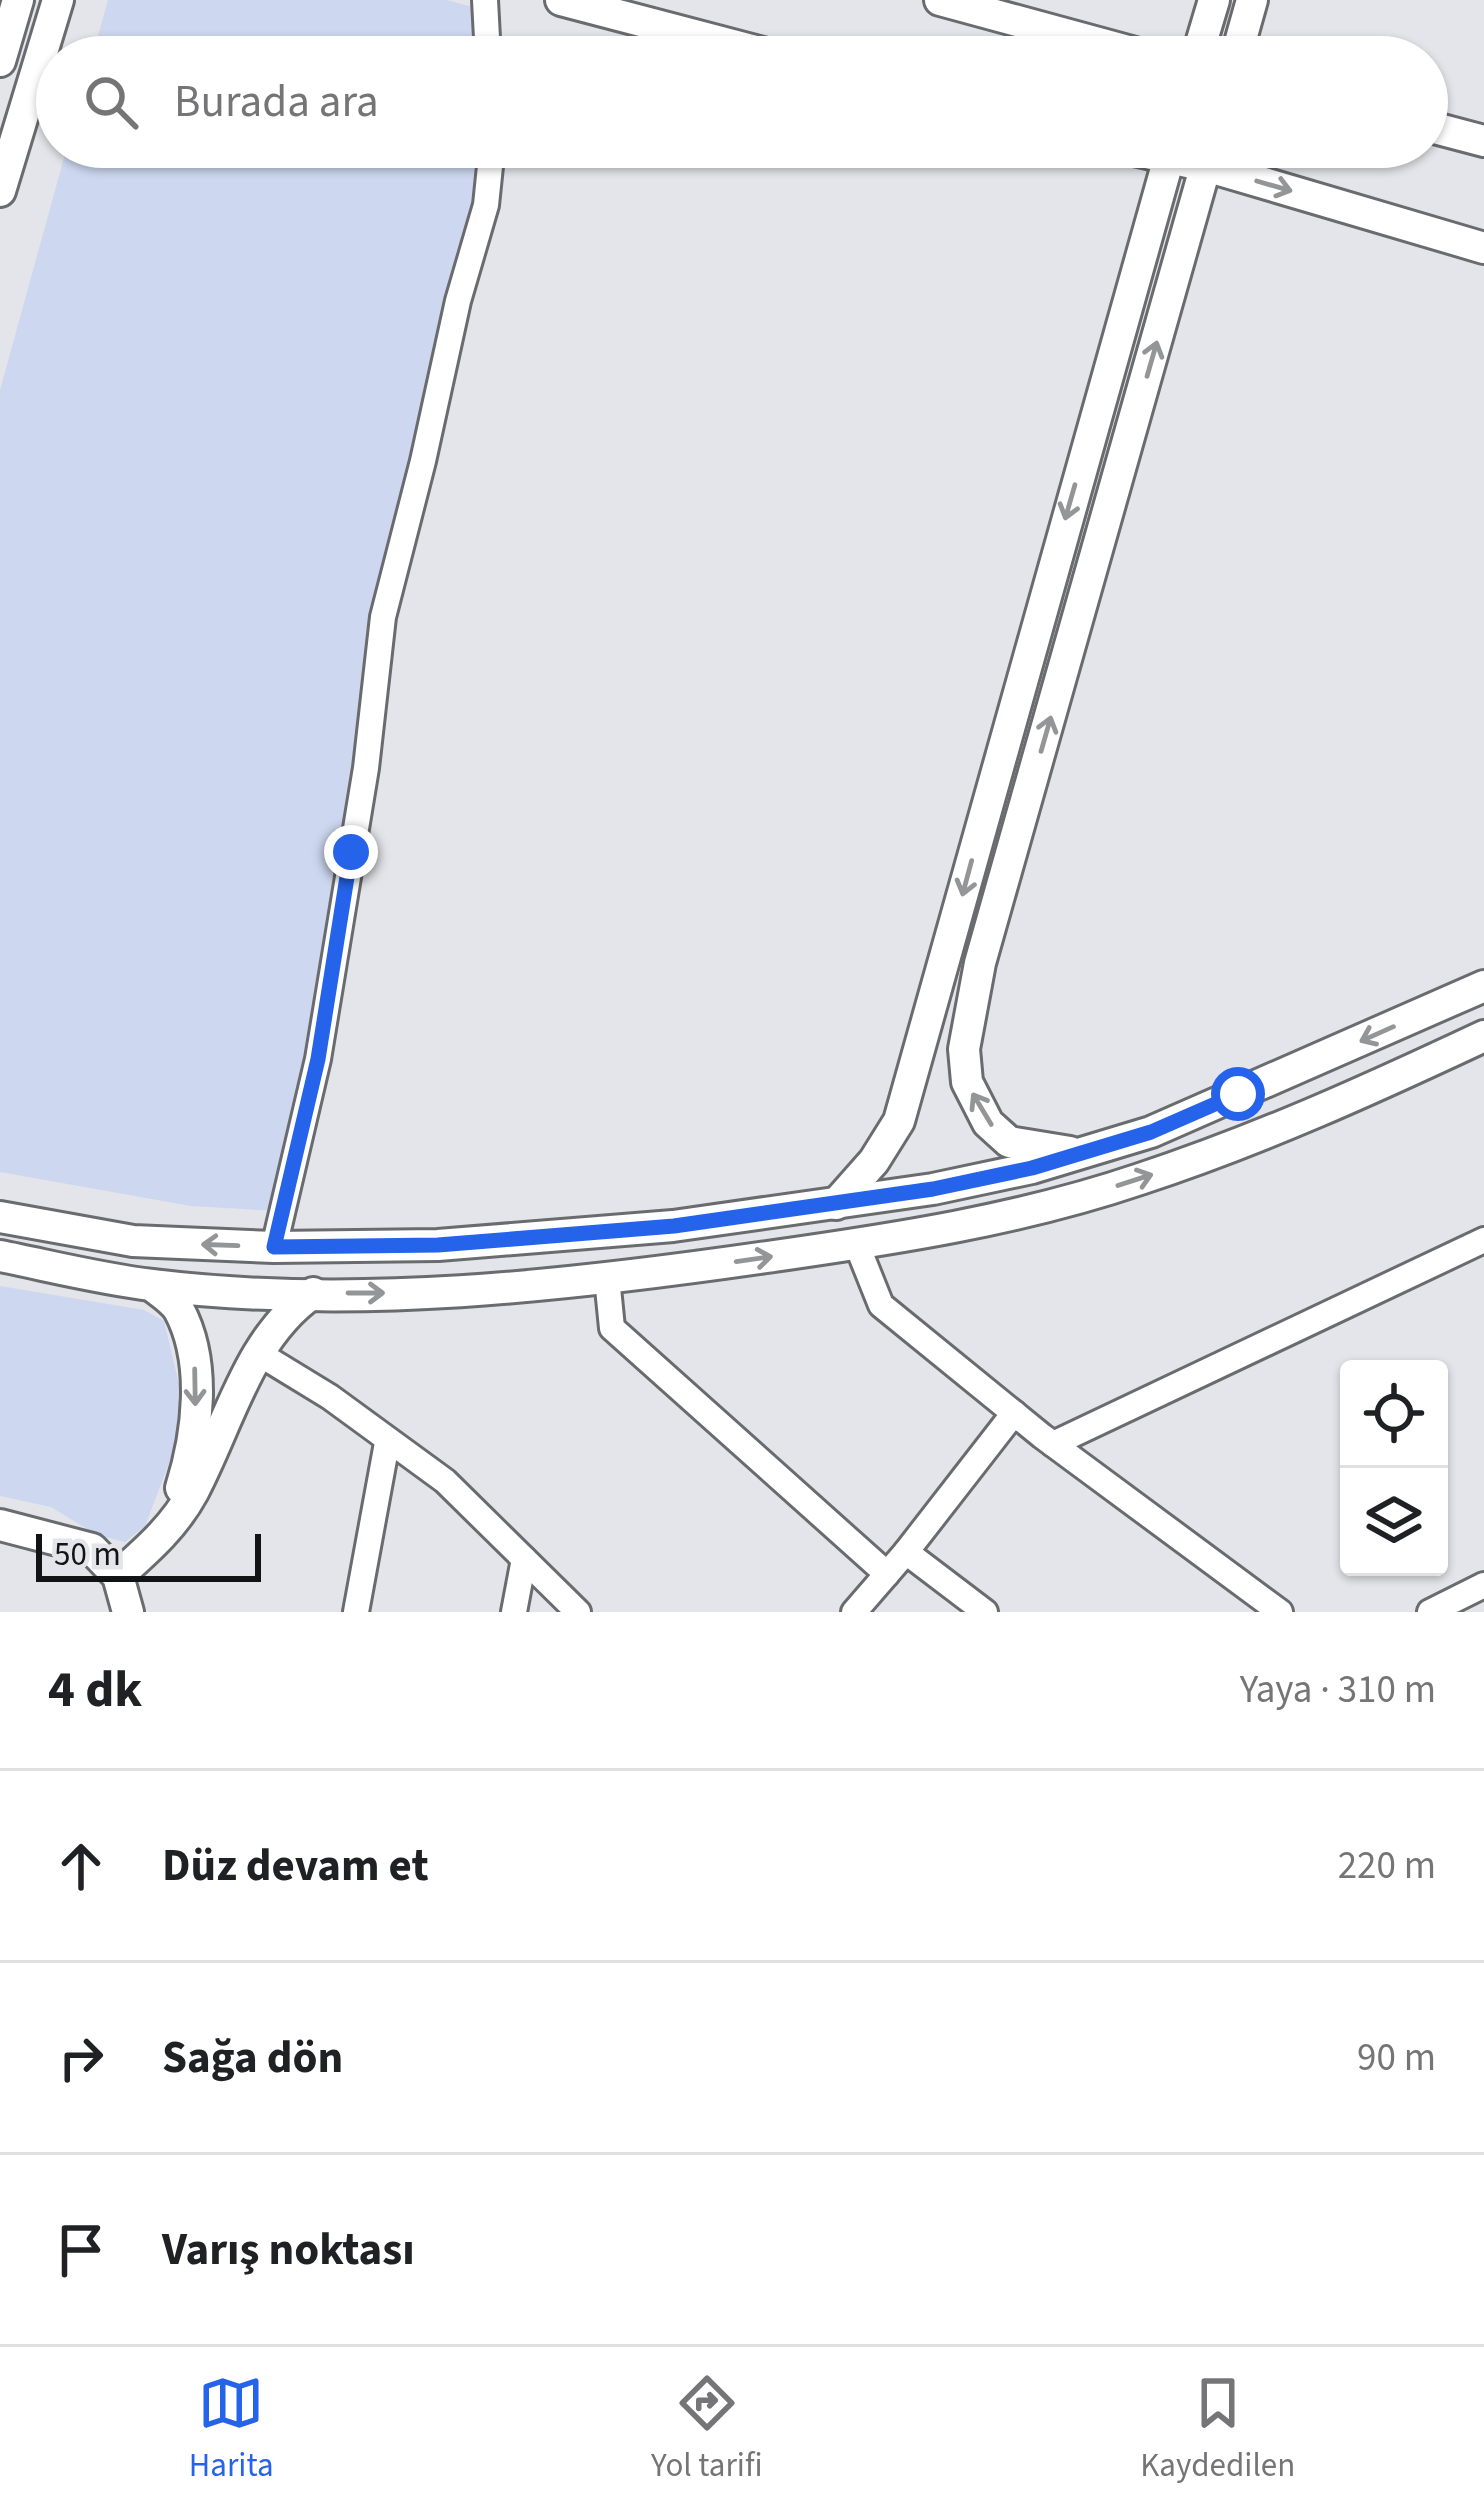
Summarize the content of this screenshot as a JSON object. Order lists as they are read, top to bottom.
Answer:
{
  "scale_bar": "50 m",
  "page": {
    "search": "Burada ara",
    "scale": "50 m",
    "heading": ["4 dk", "Yaya · 310 m"],
    "list": [
      ["Düz devam et", "220 m"],
      ["Sağa dön", "90 m"],
      "Varış noktası"
    ],
    "nav": ["Harita", "Yol tarifi", "Kaydedilen"]
  }
}
